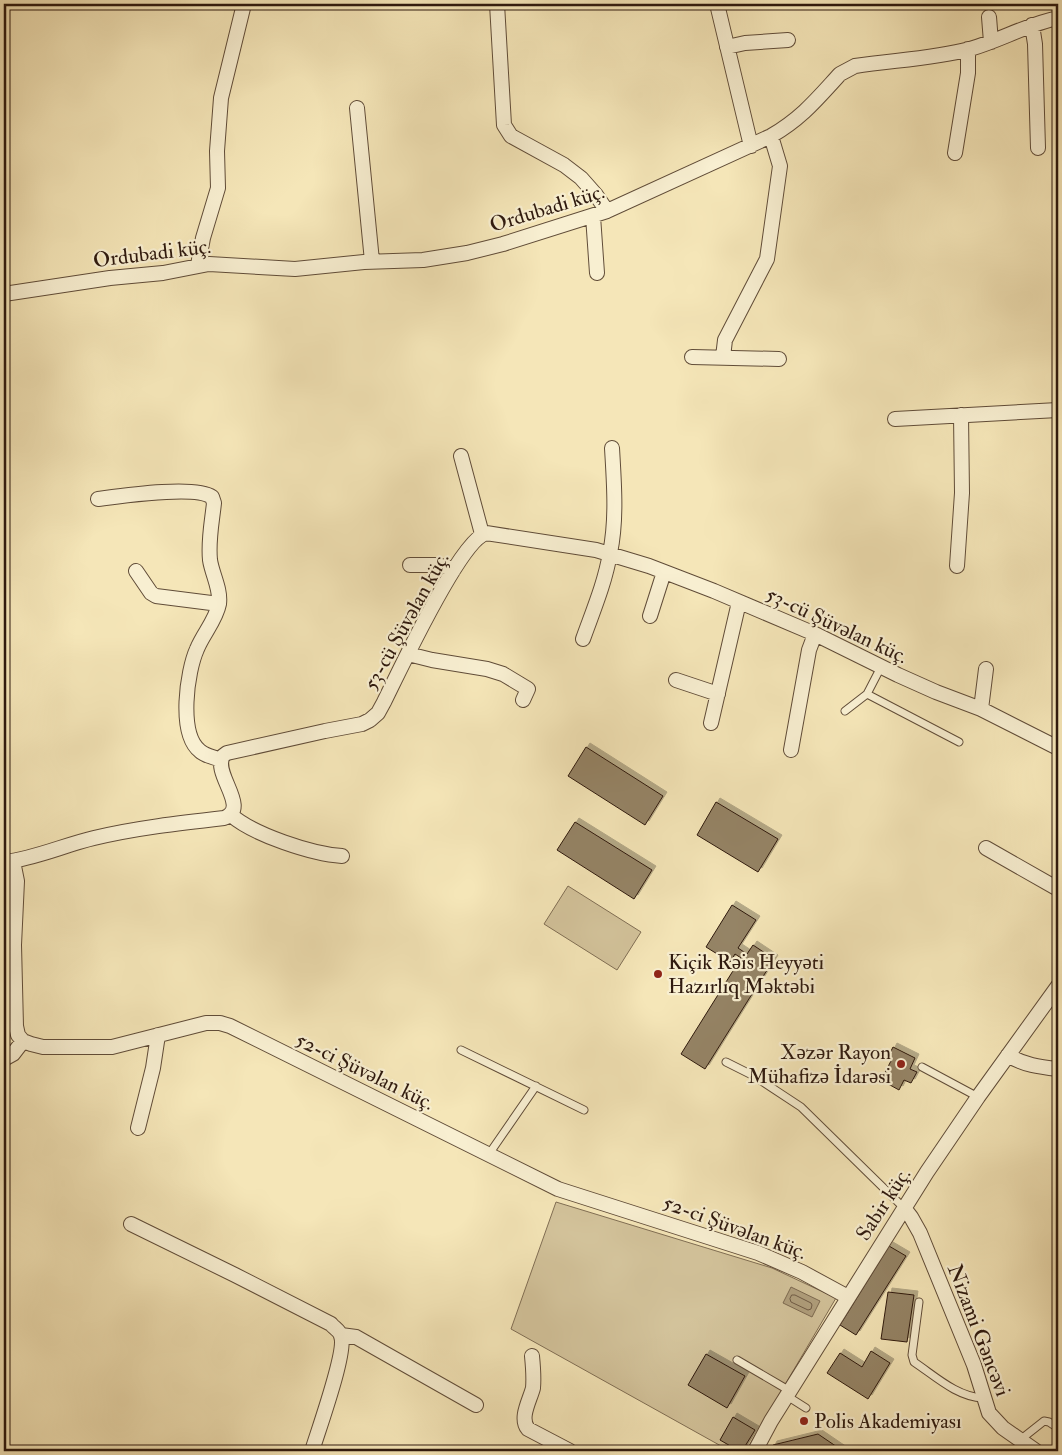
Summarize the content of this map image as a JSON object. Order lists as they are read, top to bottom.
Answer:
{
  "streets": {
    "street": [
      "Ordubadi küç.",
      "53-cü Şüvəlan küç.",
      "52-ci Şüvəlan küç.",
      "Sabir küç.",
      "Nizami Gəncəvi"
    ]
  },
  "crossings": [
    ["52-ci Şüvəlan küç.", "Sabir küç."],
    ["Sabir küç.", "Nizami Gəncəvi"]
  ],
  "places": ["Kiçik Rəis Heyyəti Hazırlıq Məktəbi", "Xəzər Rayon Mühafizə İdarəsi", "Polis Akademiyası"]
}
